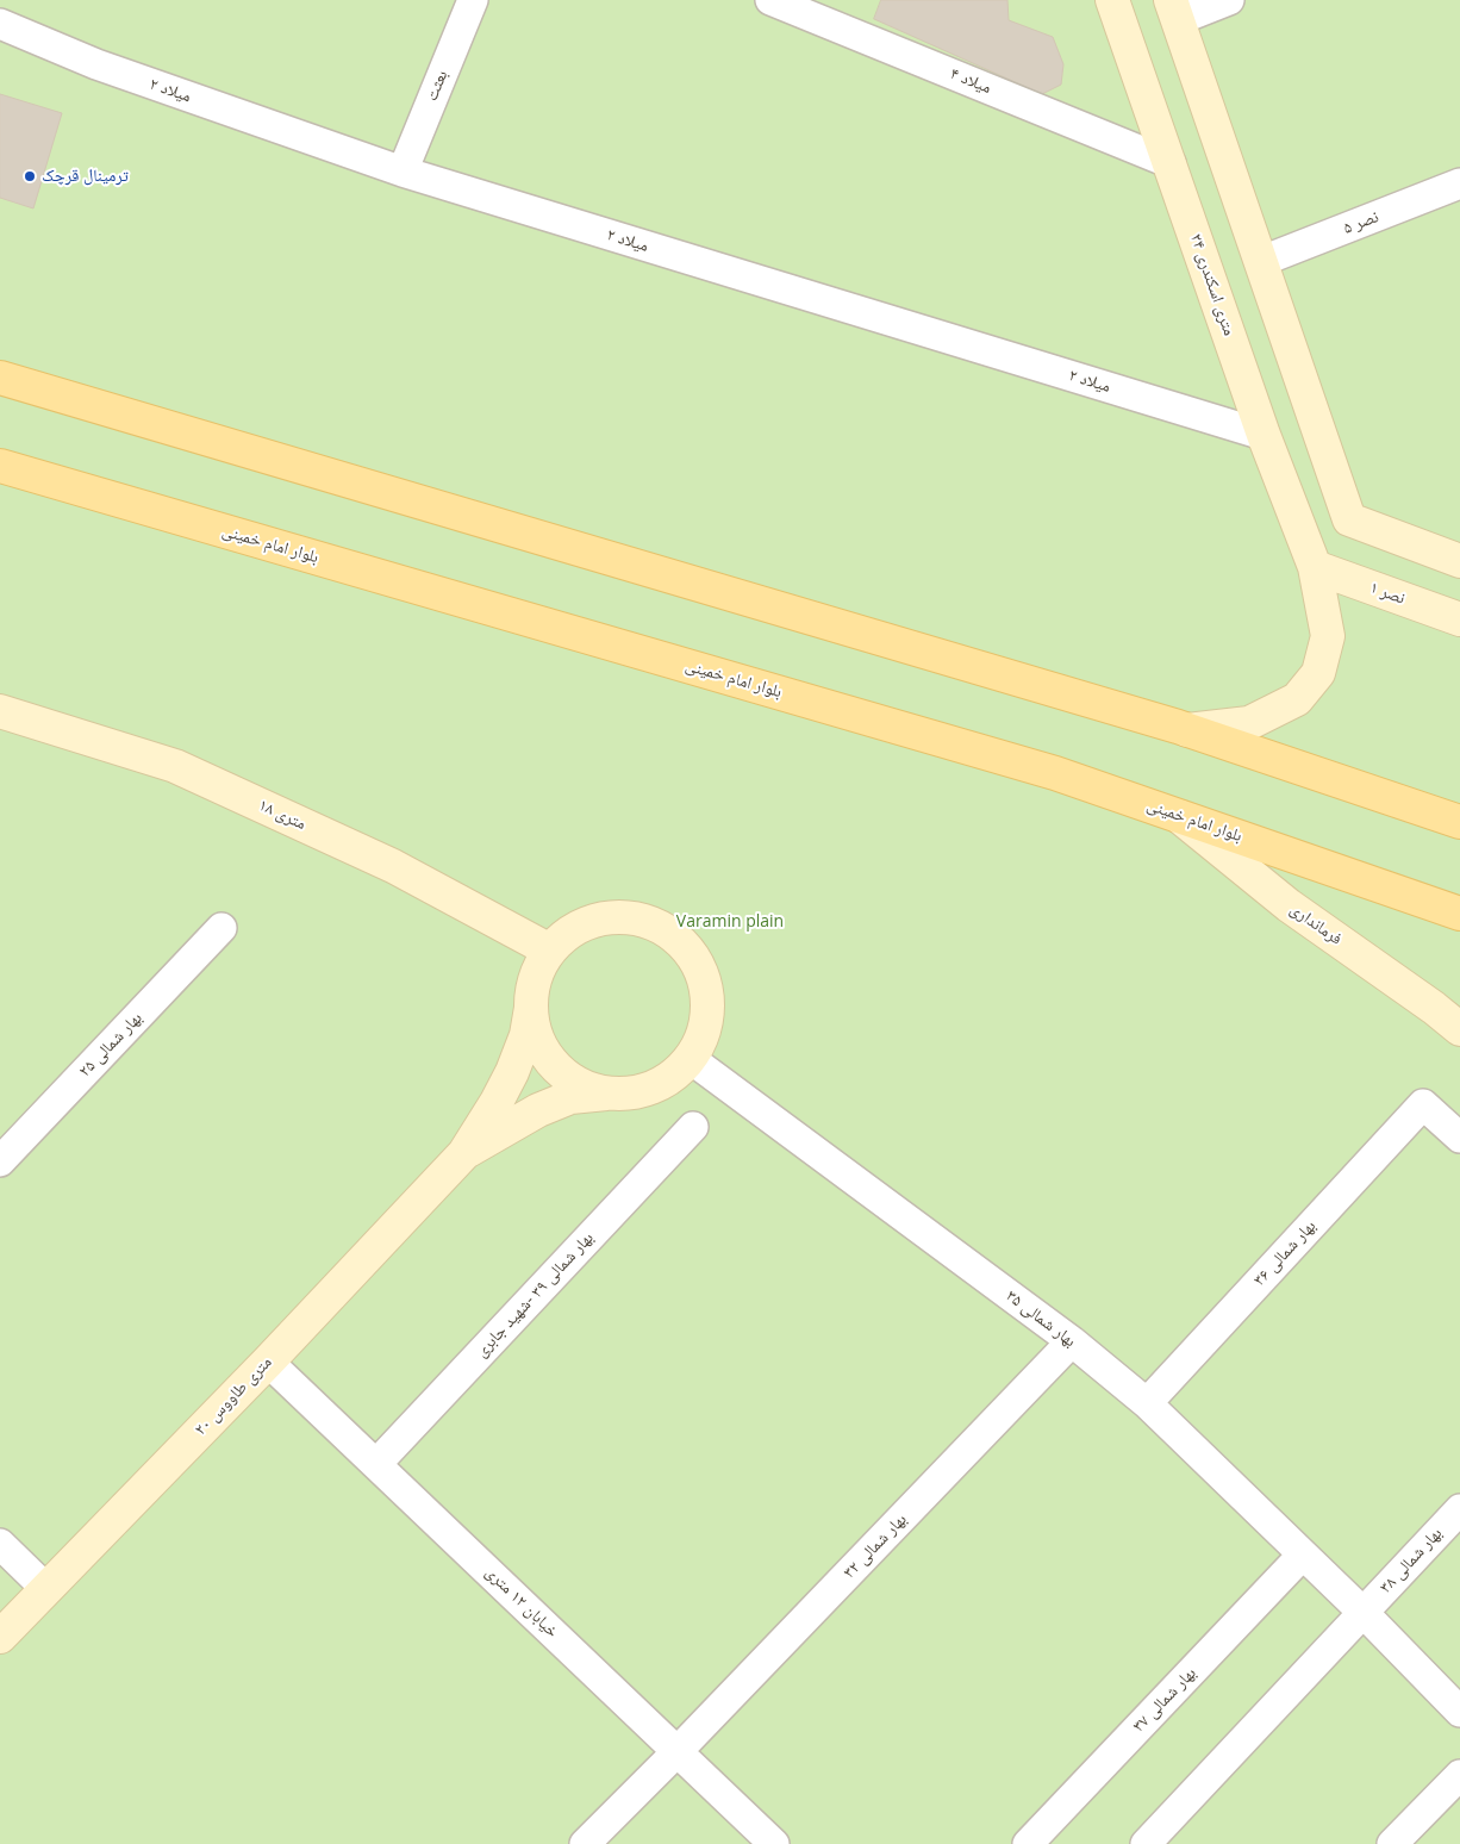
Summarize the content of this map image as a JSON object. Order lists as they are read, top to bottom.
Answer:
{
  "streets": {
    "main road": ["بلوار امام خمینی"],
    "street": [
      "میلاد ۴",
      "بعثت",
      "میلاد ۲",
      "نصر ۵",
      "۲۴ متری اسکندری",
      "نصر ۱",
      "۱۸ متری",
      "فرمانداری",
      "بهار شمالی ۲۵",
      "بهار شمالی ۳۶",
      "بهار شمالی ۳۹ -شهید جابری",
      "بهار شمالی ۳۵",
      "۲۰ متری طاووس",
      "بهار شمالی ۳۲",
      "بهار شمالی ۳۸",
      "خیابان ۱۲ متری",
      "بهار شمالی ۳۷"
    ]
  },
  "crossings": [
    ["میلاد ۴", "۲۴ متری اسکندری"],
    ["بعثت", "میلاد ۲"],
    ["میلاد ۲", "۲۴ متری اسکندری"],
    ["۲۴ متری اسکندری", "نصر ۱"],
    ["بلوار امام خمینی", "فرمانداری"],
    ["۱۸ متری", "بهار شمالی ۳۵"],
    ["۱۸ متری", "۲۰ متری طاووس"],
    ["بهار شمالی ۳۶", "بهار شمالی ۳۵"],
    ["بهار شمالی ۳۹ -شهید جابری", "خیابان ۱۲ متری"],
    ["بهار شمالی ۳۵", "۲۰ متری طاووس"],
    ["بهار شمالی ۳۵", "بهار شمالی ۳۲"],
    ["بهار شمالی ۳۵", "بهار شمالی ۳۸"],
    ["بهار شمالی ۳۵", "بهار شمالی ۳۷"],
    ["۲۰ متری طاووس", "خیابان ۱۲ متری"],
    ["بهار شمالی ۳۲", "خیابان ۱۲ متری"]
  ],
  "parks": ["Varamin plain"],
  "places": ["ترمینال قرچک"]
}
